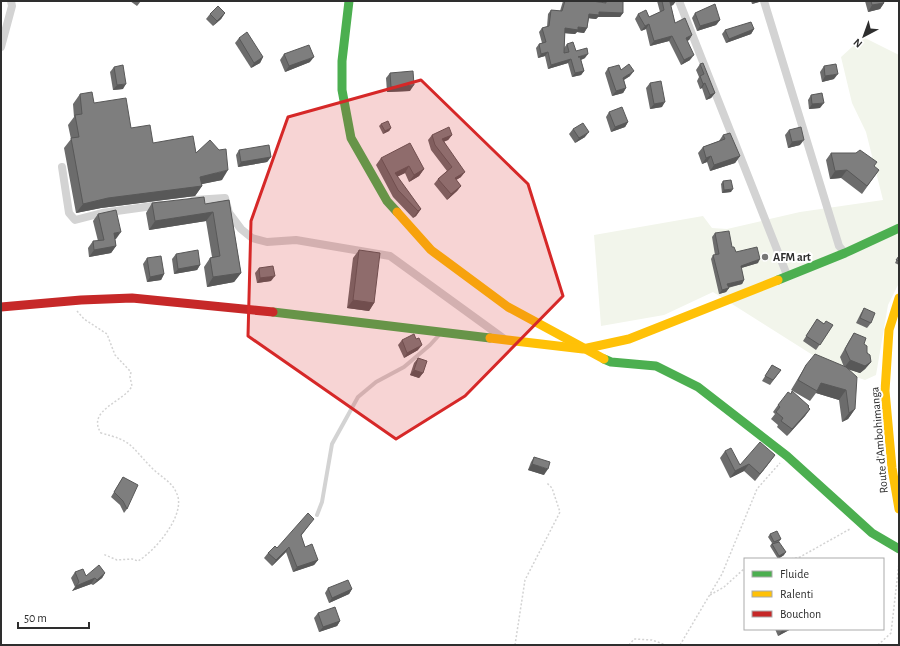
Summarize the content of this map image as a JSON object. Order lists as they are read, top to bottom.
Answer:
{
  "streets": {
    "street": ["Route d'Ambohimanga"]
  },
  "places": ["AFM art"],
  "legend": ["Fluide", "Ralenti", "Bouchon"],
  "scale_bar": "50 m",
  "north": "bottom left"
}
